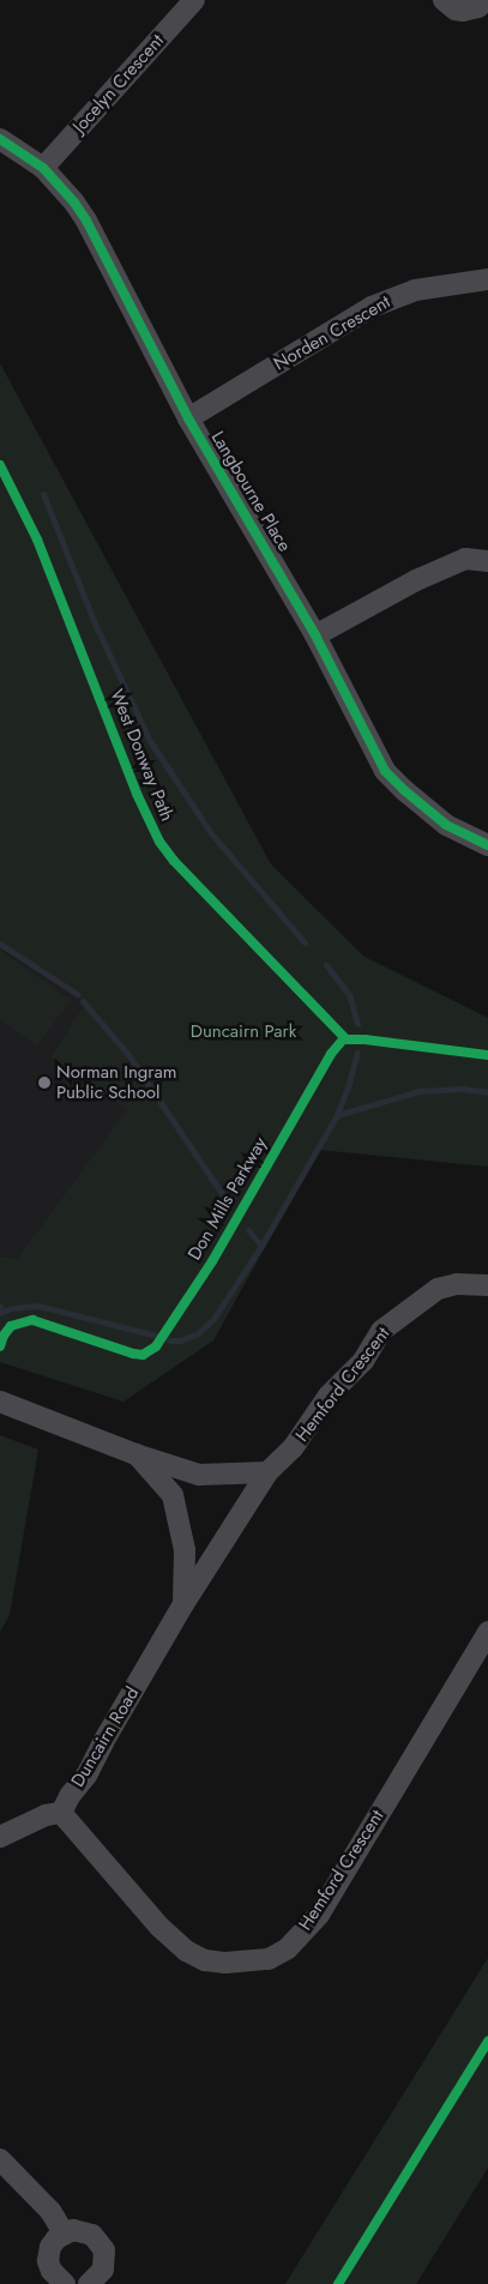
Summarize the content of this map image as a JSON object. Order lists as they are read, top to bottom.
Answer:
{
  "streets": {
    "street": [
      "Jocelyn Crescent",
      "Norden Crescent",
      "Langbourne Place",
      "Hemford Crescent",
      "Duncairn Road"
    ],
    "cycle path": ["West Donway Path", "Don Mills Parkway"]
  },
  "crossings": [
    ["Jocelyn Crescent", "Langbourne Place"],
    ["Norden Crescent", "Langbourne Place"],
    ["Hemford Crescent", "Duncairn Road"]
  ],
  "parks": ["Duncairn Park"],
  "places": ["Norman Ingram Public School"]
}
